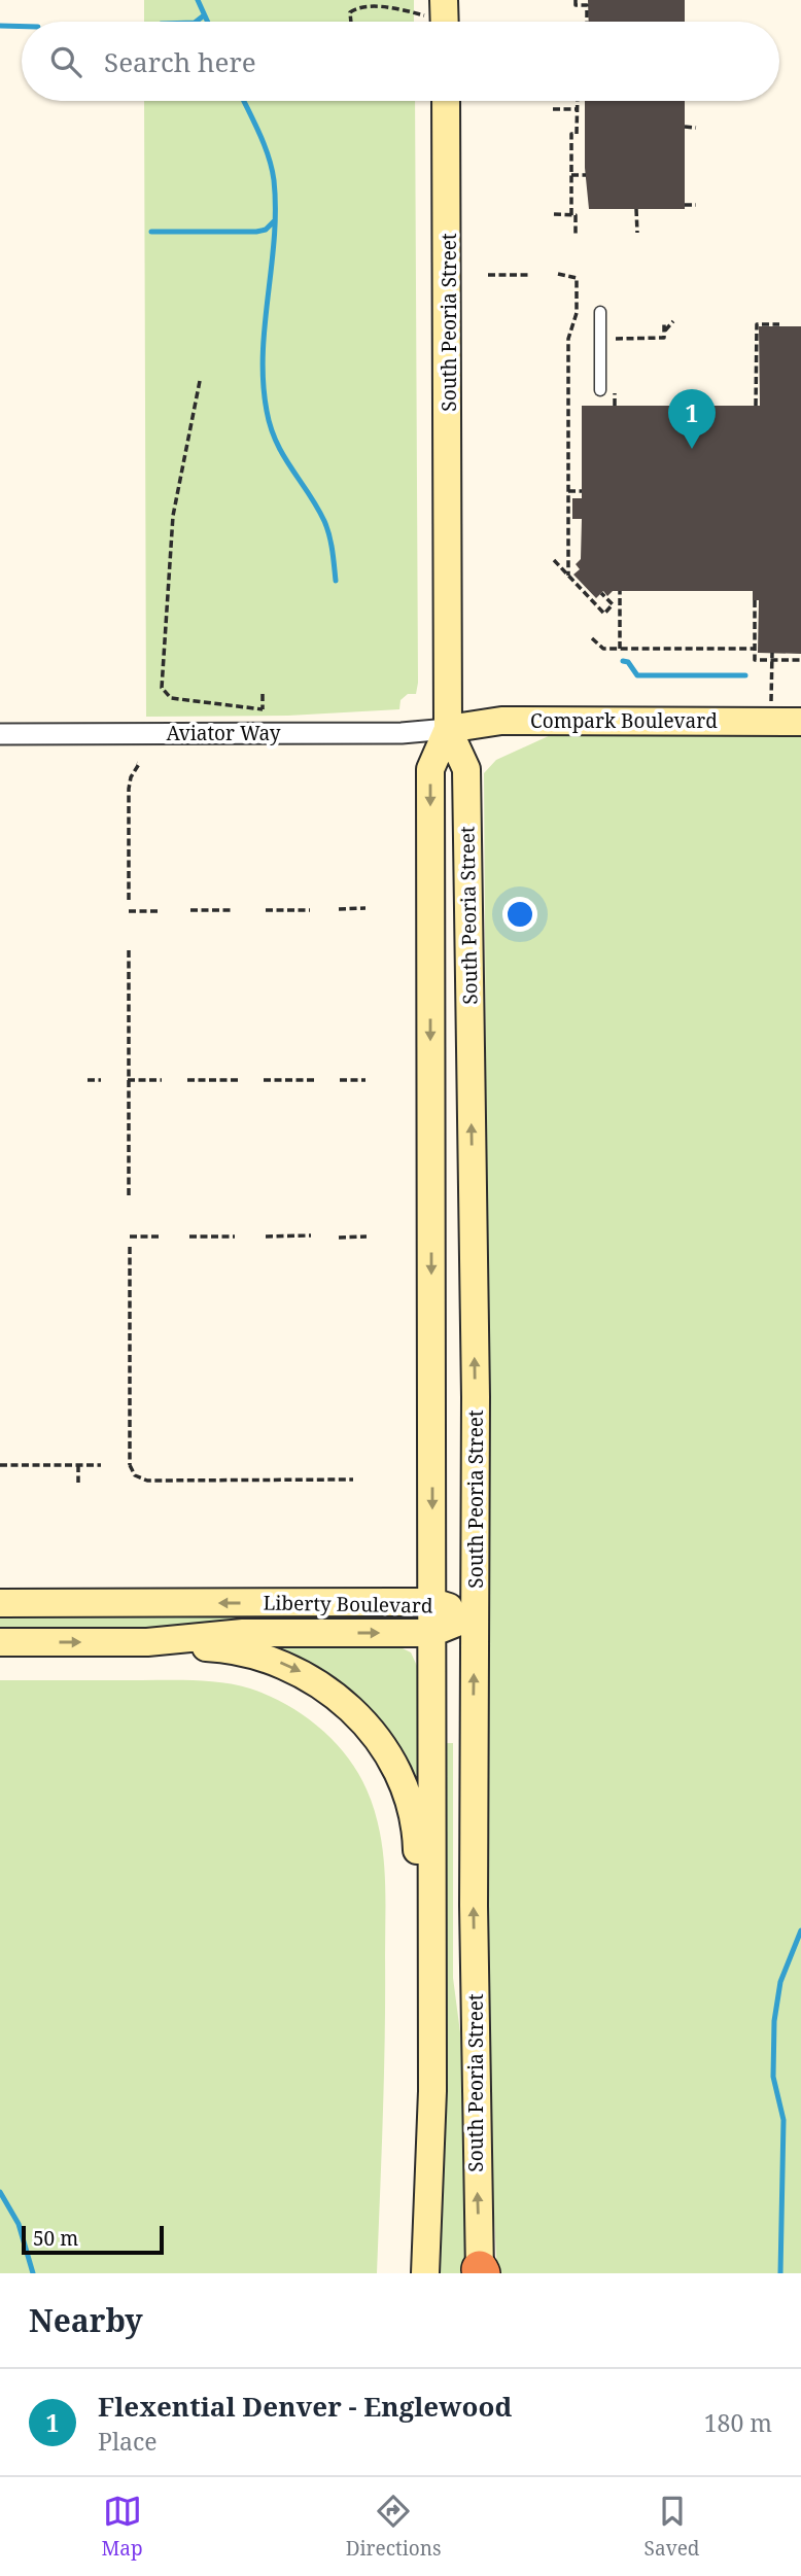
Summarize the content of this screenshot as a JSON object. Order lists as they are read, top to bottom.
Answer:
{
  "streets": {
    "main road": ["South Peoria Street", "Compark Boulevard", "Liberty Boulevard"],
    "street": ["Aviator Way"]
  },
  "crossings": [
    ["South Peoria Street", "Compark Boulevard"],
    ["South Peoria Street", "Aviator Way"],
    ["South Peoria Street", "Liberty Boulevard"],
    ["Compark Boulevard", "Aviator Way"]
  ],
  "scale_bar": "50 m",
  "page": {
    "search": "Search here",
    "pins": "1",
    "scale": "50 m",
    "heading": "Nearby",
    "list": [
      {
        "mark": "1",
        "name": "Flexential Denver - Englewood",
        "note": "Place",
        "value": "180 m"
      }
    ],
    "nav": ["Map", "Directions", "Saved"]
  }
}
